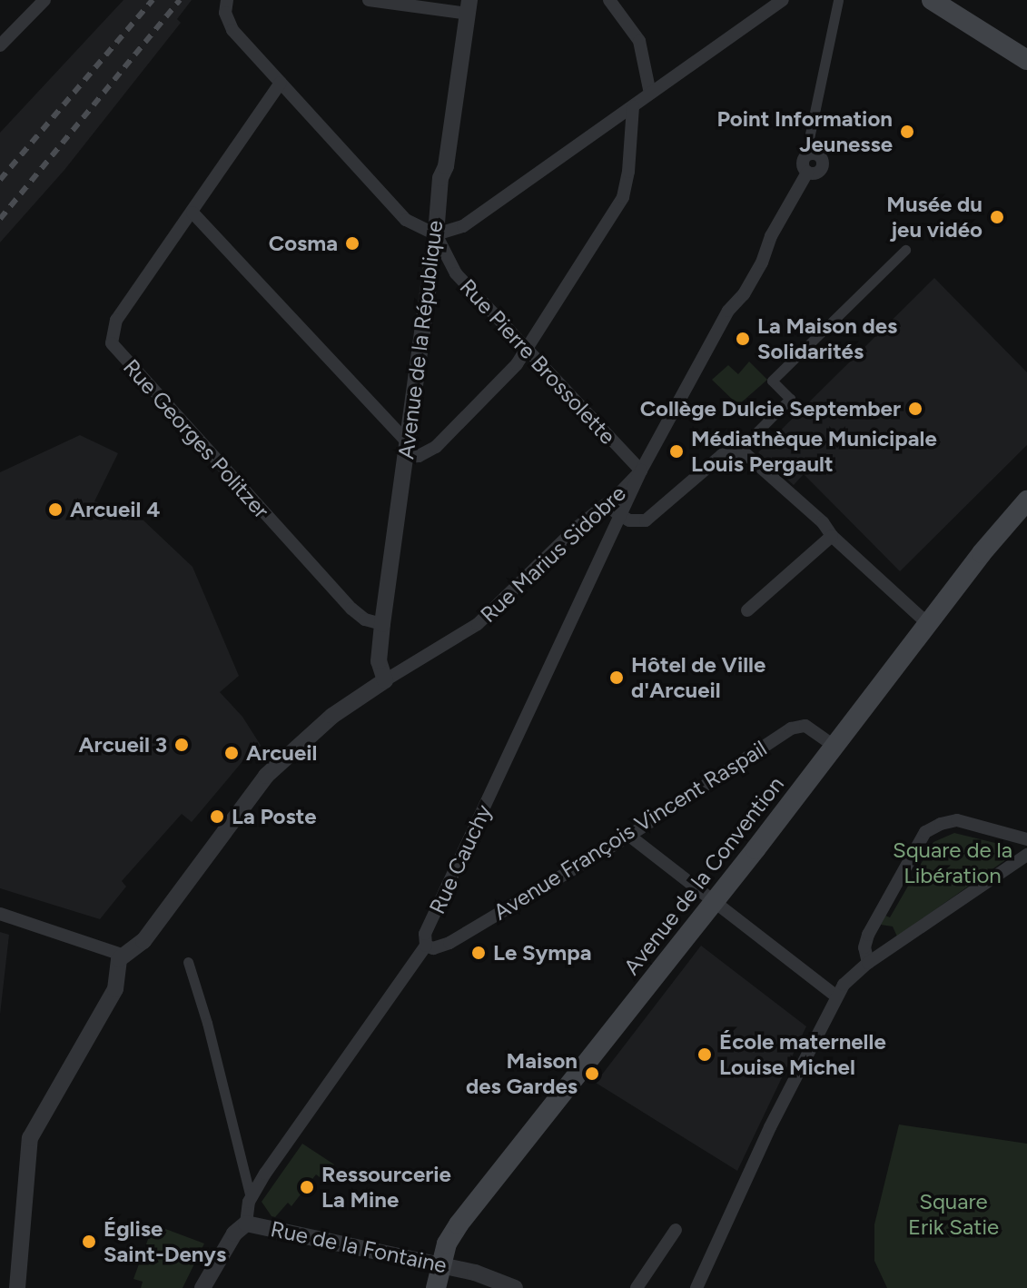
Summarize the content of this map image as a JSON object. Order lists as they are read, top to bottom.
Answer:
{
  "streets": {
    "main road": ["Avenue de la Convention"],
    "street": [
      "Avenue de la République",
      "Rue Pierre Brossolette",
      "Rue Georges Politzer",
      "Rue Marius Sidobre",
      "Avenue François Vincent Raspail",
      "Rue Cauchy",
      "Rue de la Fontaine"
    ]
  },
  "crossings": [
    ["Avenue de la République", "Rue Pierre Brossolette"],
    ["Avenue de la République", "Rue Georges Politzer"],
    ["Avenue de la République", "Rue Marius Sidobre"],
    ["Rue Pierre Brossolette", "Rue Marius Sidobre"],
    ["Rue Pierre Brossolette", "Rue Cauchy"],
    ["Rue Marius Sidobre", "Rue Cauchy"],
    ["Avenue François Vincent Raspail", "Rue Cauchy"],
    ["Avenue François Vincent Raspail", "Avenue de la Convention"],
    ["Rue Cauchy", "Rue de la Fontaine"],
    ["Avenue de la Convention", "Rue de la Fontaine"]
  ],
  "parks": ["Square de la Libération", "Square Erik Satie"],
  "places": [
    "Point Information Jeunesse",
    "Musée du jeu vidéo",
    "Cosma",
    "La Maison des Solidarités",
    "Collège Dulcie September",
    "Médiathèque Municipale Louis Pergault",
    "Arcueil 4",
    "Hôtel de Ville d'Arcueil",
    "Arcueil 3",
    "Arcueil",
    "La Poste",
    "Le Sympa",
    "École maternelle Louise Michel",
    "Maison des Gardes",
    "Ressourcerie La Mine",
    "Église Saint-Denys"
  ]
}
